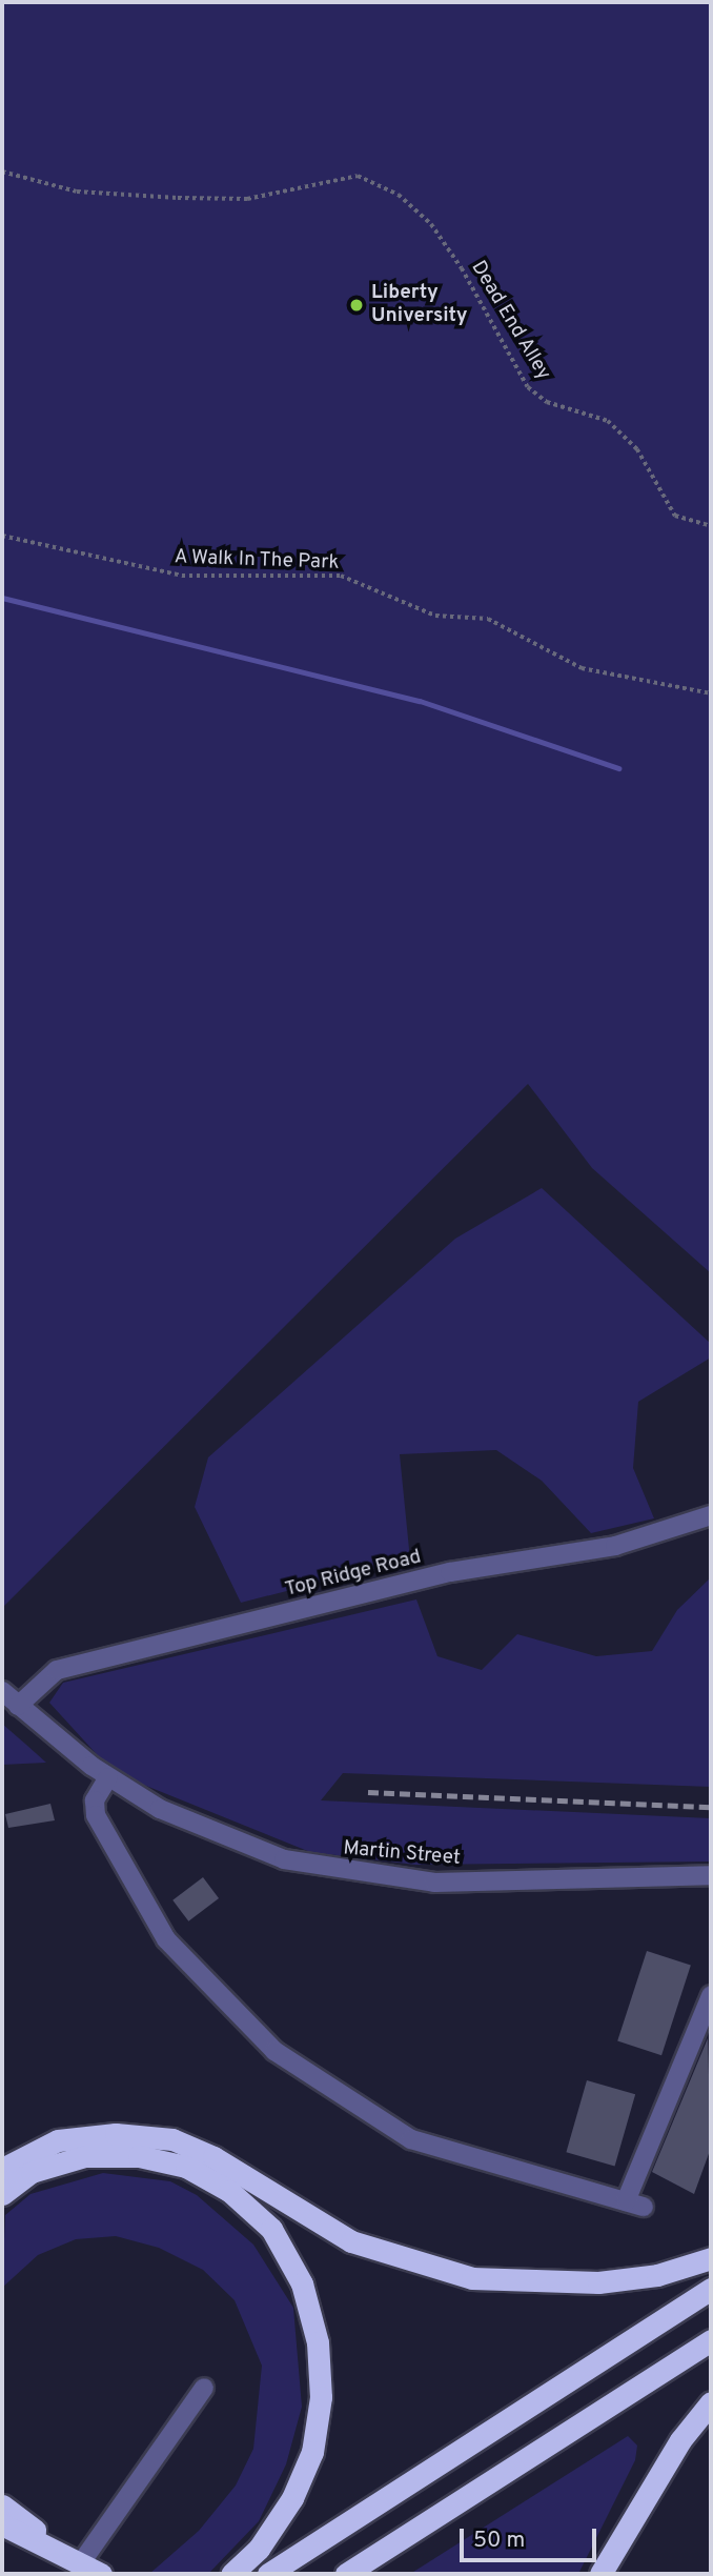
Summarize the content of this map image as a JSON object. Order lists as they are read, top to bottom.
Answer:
{
  "streets": {
    "street": ["Top Ridge Road", "Martin Street"],
    "path": ["Dead End Alley", "A Walk In The Park"]
  },
  "crossings": [
    ["Top Ridge Road", "Martin Street"]
  ],
  "places": ["Liberty University"],
  "scale_bar": "50 m"
}
